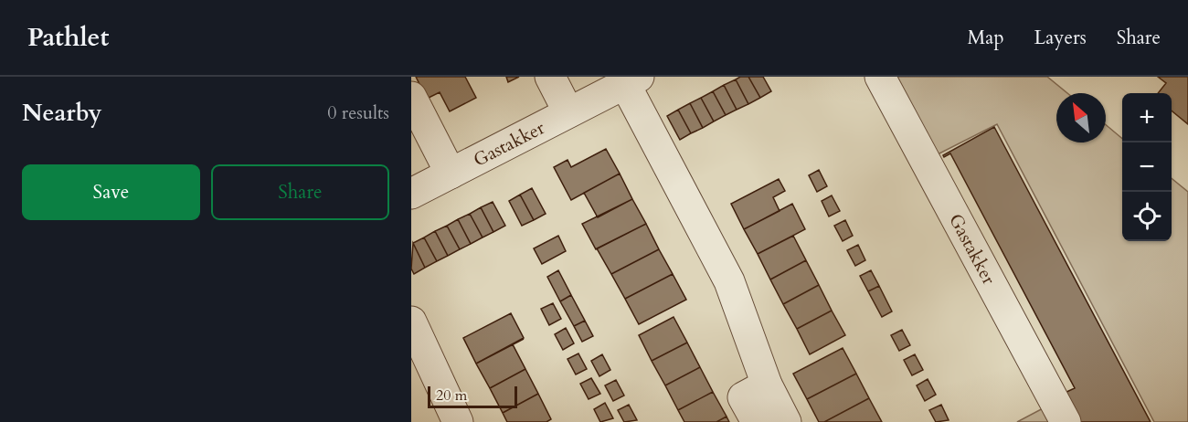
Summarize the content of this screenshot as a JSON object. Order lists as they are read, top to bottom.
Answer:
{
  "streets": {
    "street": ["Gastakker"]
  },
  "scale_bar": "20 m",
  "north": "top left",
  "page": {
    "header": "Pathlet",
    "nav": ["Map", "Layers", "Share"],
    "heading": ["Nearby", "0 results"],
    "map_buttons": ["+", "−"],
    "buttons": ["Save", "Share"],
    "scale": "20 m"
  }
}
